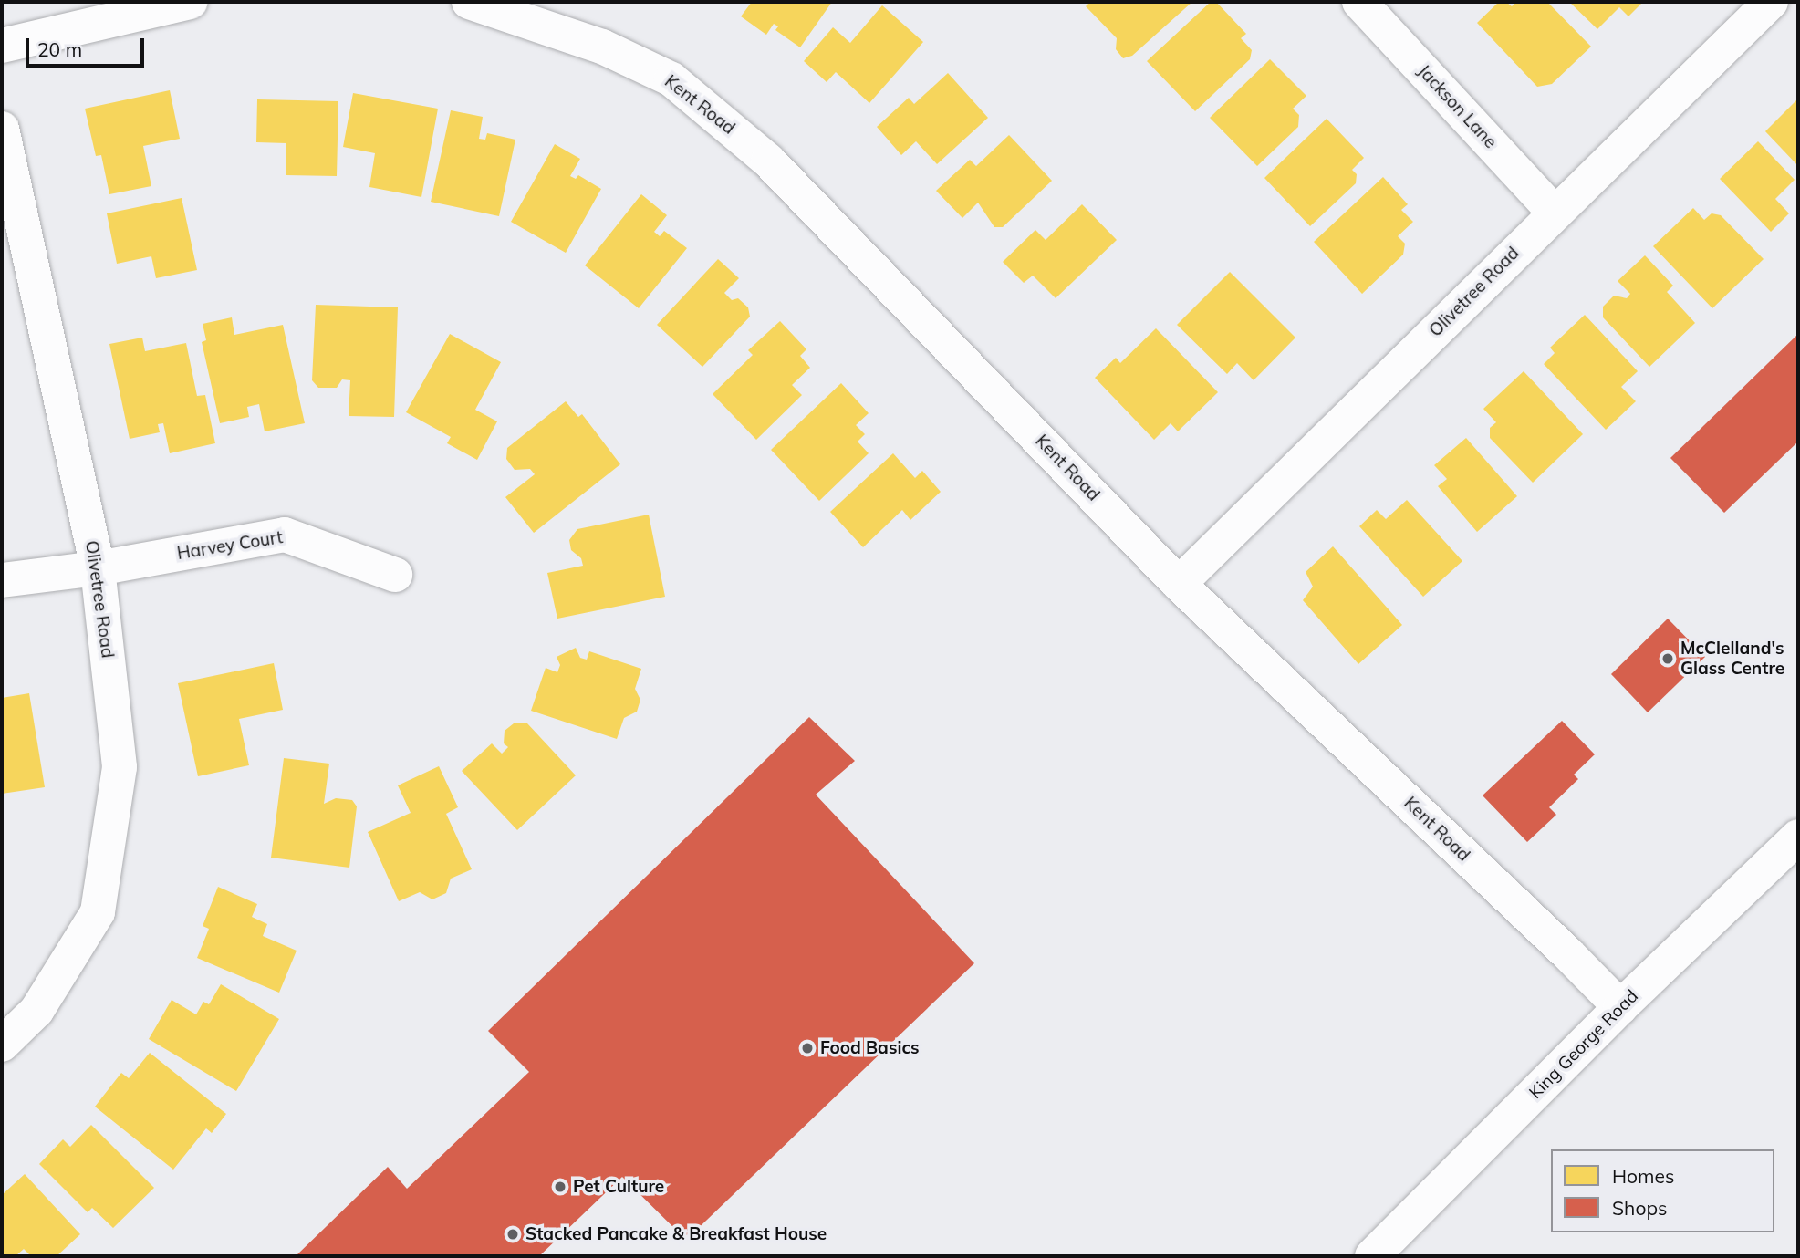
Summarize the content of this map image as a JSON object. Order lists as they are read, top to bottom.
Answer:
{
  "streets": {
    "street": [
      "Kent Road",
      "Jackson Lane",
      "Olivetree Road",
      "Harvey Court",
      "King George Road"
    ]
  },
  "crossings": [
    ["Kent Road", "Olivetree Road"],
    ["Kent Road", "King George Road"],
    ["Jackson Lane", "Olivetree Road"],
    ["Olivetree Road", "Harvey Court"]
  ],
  "places": [
    "McClelland's Glass Centre",
    "Food Basics",
    "Pet Culture",
    "Stacked Pancake & Breakfast House"
  ],
  "legend": ["Homes", "Shops"],
  "scale_bar": "20 m"
}
